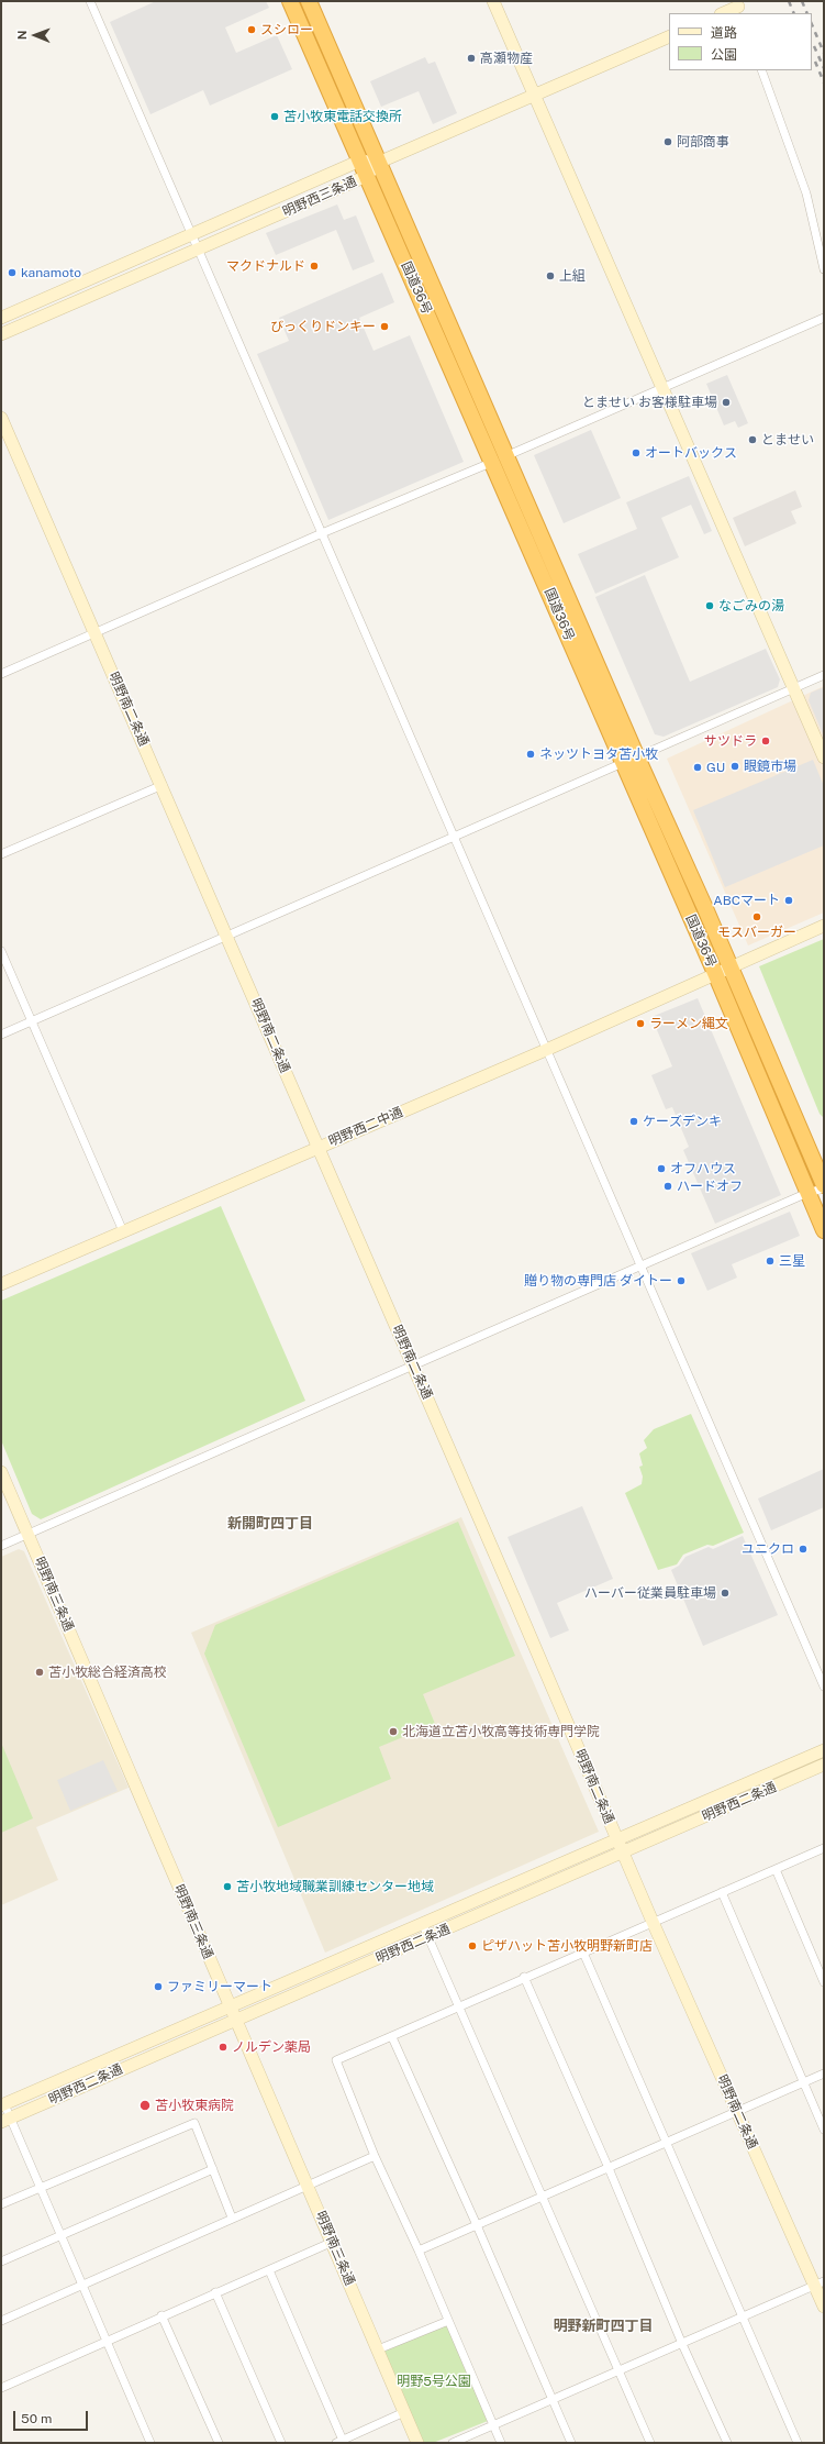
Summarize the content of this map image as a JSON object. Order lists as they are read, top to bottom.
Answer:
{
  "streets": {
    "highway": ["国道36号"],
    "street": [
      "明野西三条通",
      "明野南二条通",
      "明野西二中通",
      "明野南三条通",
      "明野西二条通"
    ]
  },
  "crossings": [
    ["明野西三条通", "国道36号"],
    ["国道36号", "明野西二中通"],
    ["明野南二条通", "明野西二中通"],
    ["明野南二条通", "明野西二条通"],
    ["明野南三条通", "明野西二条通"]
  ],
  "districts": ["新開町四丁目", "明野新町四丁目"],
  "parks": ["明野5号公園"],
  "places": [
    "スシロー",
    "高瀬物産",
    "苫小牧東電話交換所",
    "阿部商事",
    "マクドナルド",
    "kanamoto",
    "上組",
    "びっくりドンキー",
    "とませい お客様駐車場",
    "とませい",
    "オートバックス",
    "なごみの湯",
    "サツドラ",
    "ネッツトヨタ苫小牧",
    "眼鏡市場",
    "GU",
    "ABCマート",
    "モスバーガー",
    "ラーメン縄文",
    "ケーズデンキ",
    "オフハウス",
    "ハードオフ",
    "三星",
    "贈り物の専門店 ダイトー",
    "ユニクロ",
    "ハーバー従業員駐車場",
    "苫小牧総合経済高校",
    "北海道立苫小牧高等技術専門学院",
    "苫小牧地域職業訓練センター地域",
    "ピザハット苫小牧明野新町店",
    "ファミリーマート",
    "ノルデン薬局",
    "苫小牧東病院"
  ],
  "legend": ["道路", "公園"],
  "scale_bar": "50 m",
  "north": "left"
}
